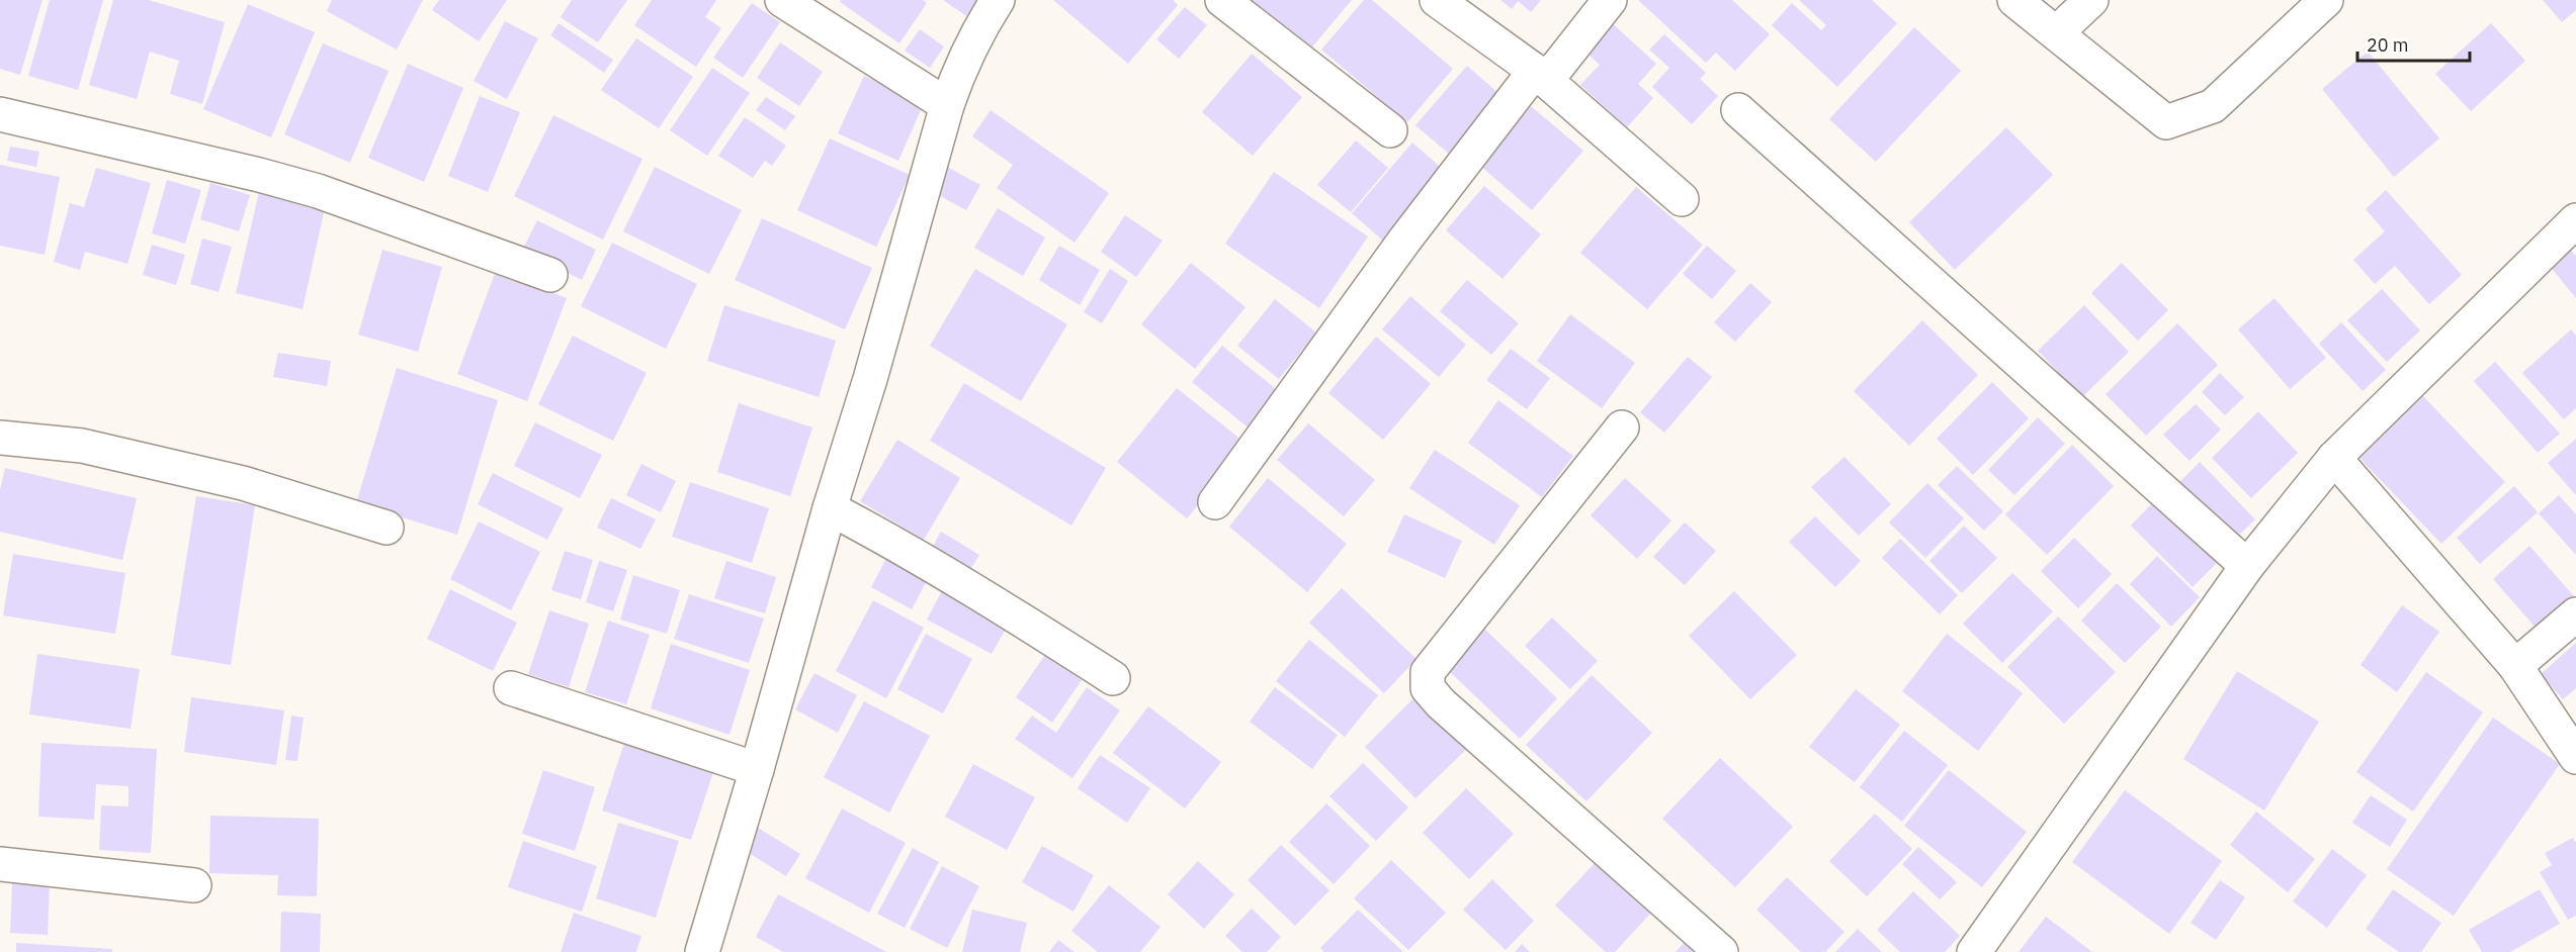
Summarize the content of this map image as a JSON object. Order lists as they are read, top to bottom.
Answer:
{
  "scale_bar": "20 m"
}
